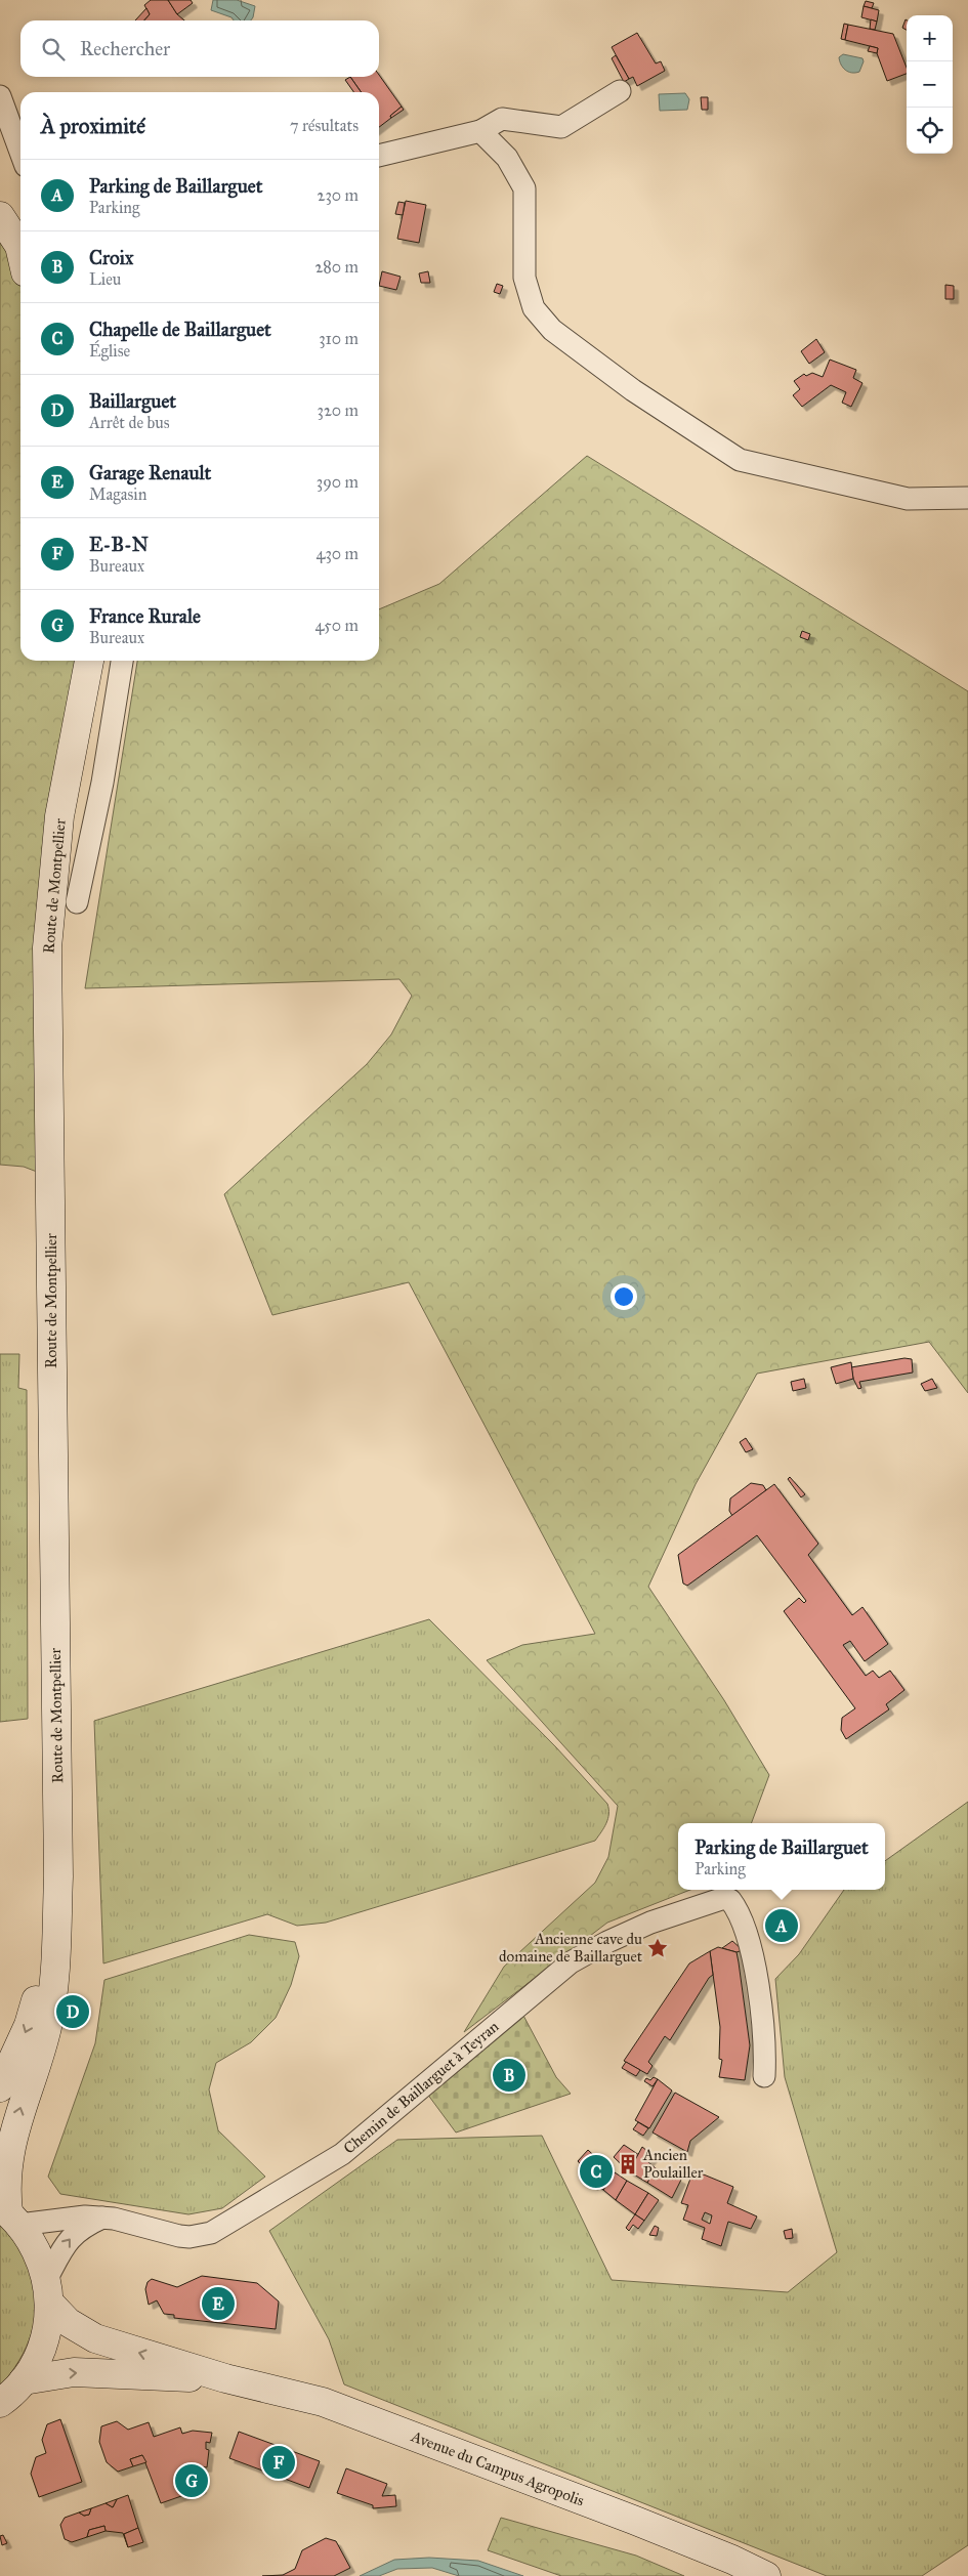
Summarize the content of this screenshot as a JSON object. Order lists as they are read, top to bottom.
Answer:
{
  "streets": {
    "main road": ["Route de Montpellier", "Avenue du Campus Agropolis"],
    "street": ["Chemin de Baillarguet à Teyran"]
  },
  "crossings": [
    ["Route de Montpellier", "Chemin de Baillarguet à Teyran"]
  ],
  "places": {
    "place": ["Ancienne cave du domaine de Baillarguet"],
    "building": ["Ancien Poulailler"]
  },
  "page": {
    "map_buttons": ["+", "−"],
    "search": "Rechercher",
    "heading": ["À proximité", "7 résultats"],
    "list": [
      {
        "mark": "A",
        "name": "Parking de Baillarguet",
        "note": "Parking",
        "value": "230 m"
      },
      {
        "mark": "B",
        "name": "Croix",
        "note": "Lieu",
        "value": "280 m"
      },
      {
        "mark": "C",
        "name": "Chapelle de Baillarguet",
        "note": "Église",
        "value": "310 m"
      },
      {
        "mark": "D",
        "name": "Baillarguet",
        "note": "Arrêt de bus",
        "value": "320 m"
      },
      {
        "mark": "E",
        "name": "Garage Renault",
        "note": "Magasin",
        "value": "390 m"
      },
      {
        "mark": "F",
        "name": "E-B-N",
        "note": "Bureaux",
        "value": "430 m"
      },
      {
        "mark": "G",
        "name": "France Rurale",
        "note": "Bureaux",
        "value": "450 m"
      }
    ],
    "popup": ["Parking de Baillarguet", "Parking"],
    "pins": [
      "A",
      "D",
      "B",
      "C",
      "E",
      "F",
      "G"
    ]
  }
}
